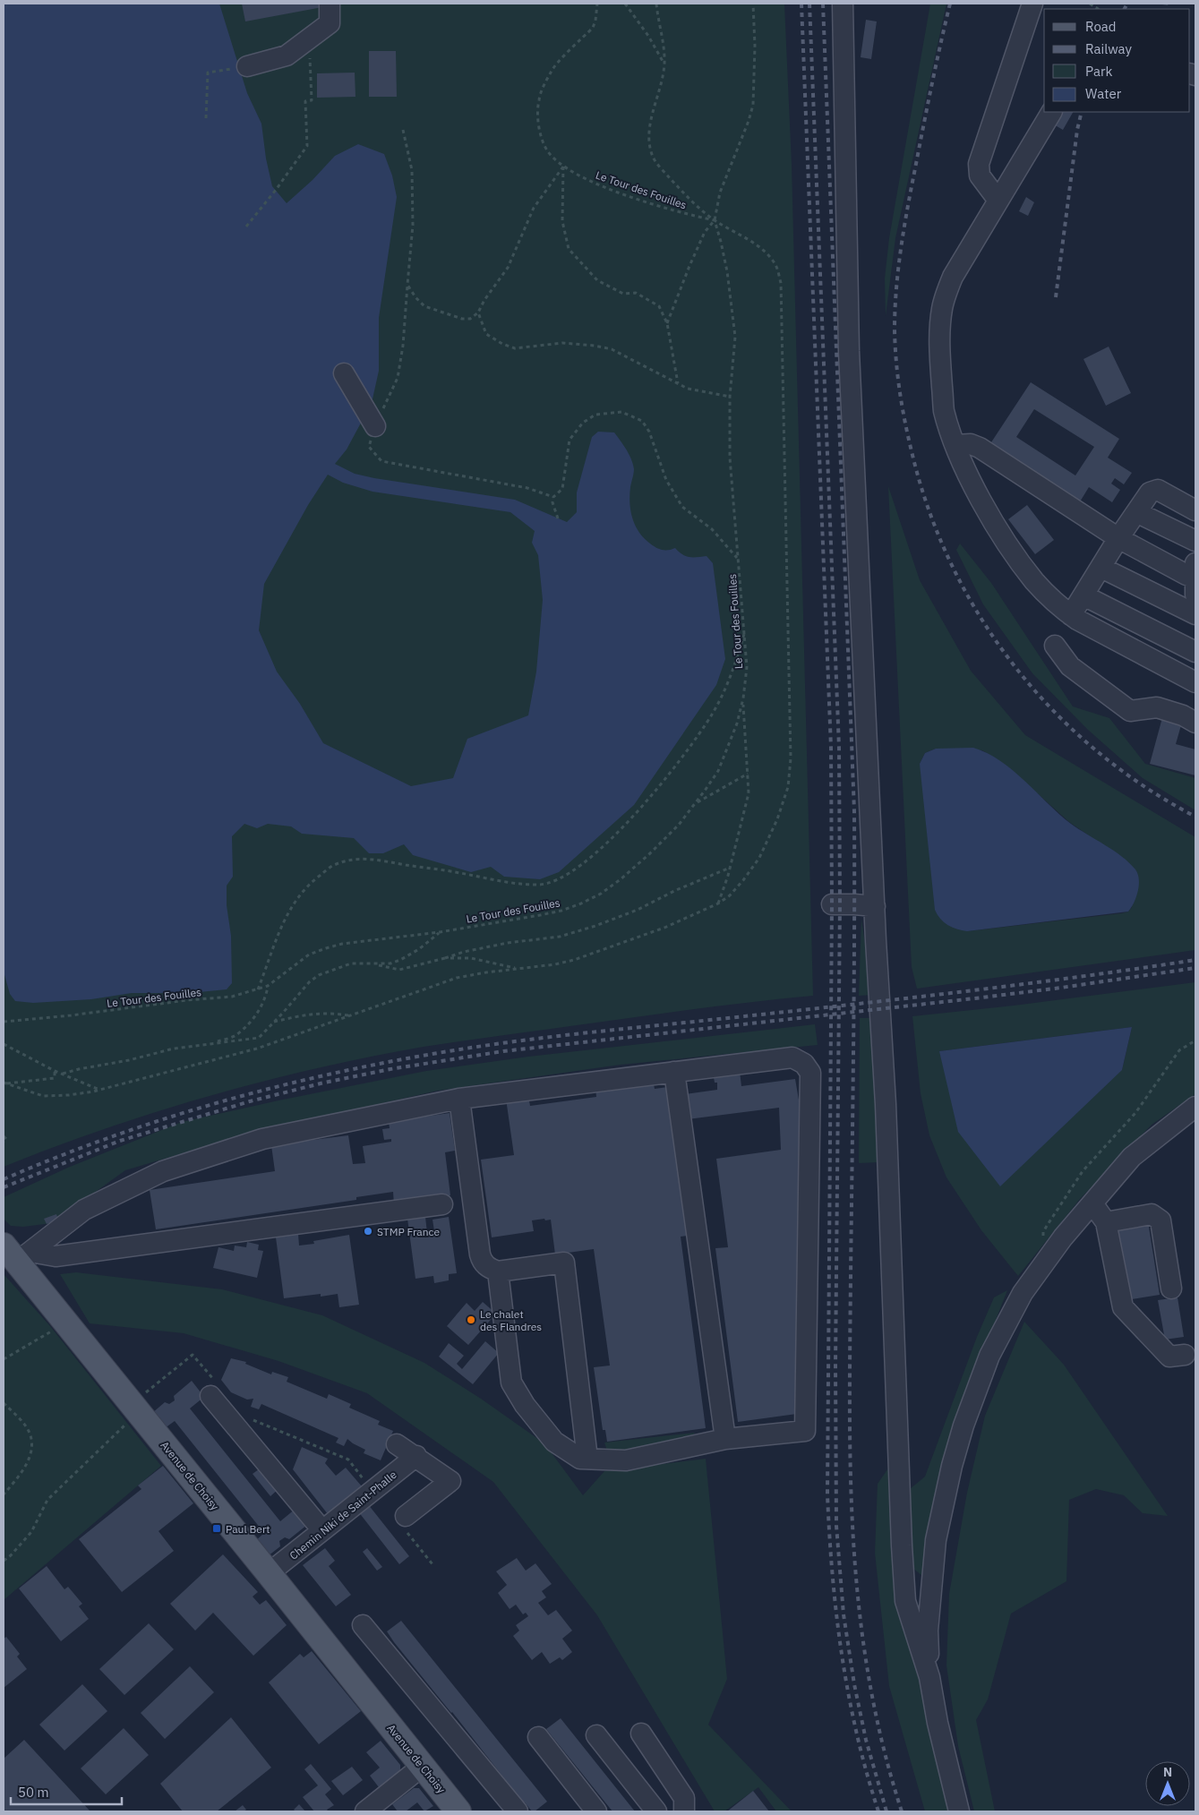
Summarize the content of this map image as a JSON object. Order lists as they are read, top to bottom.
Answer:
{
  "streets": {
    "main road": ["Avenue de Choisy"],
    "street": ["Chemin Niki de Saint-Phalle"],
    "path": ["Le Tour des Fouilles"]
  },
  "crossings": [
    ["Avenue de Choisy", "Chemin Niki de Saint-Phalle"]
  ],
  "places": {
    "other": ["STMP France", "Le chalet des Flandres"],
    "transit": ["Paul Bert"]
  },
  "legend": [
    "Road",
    "Railway",
    "Park",
    "Water"
  ],
  "scale_bar": "50 m",
  "north": "top"
}
